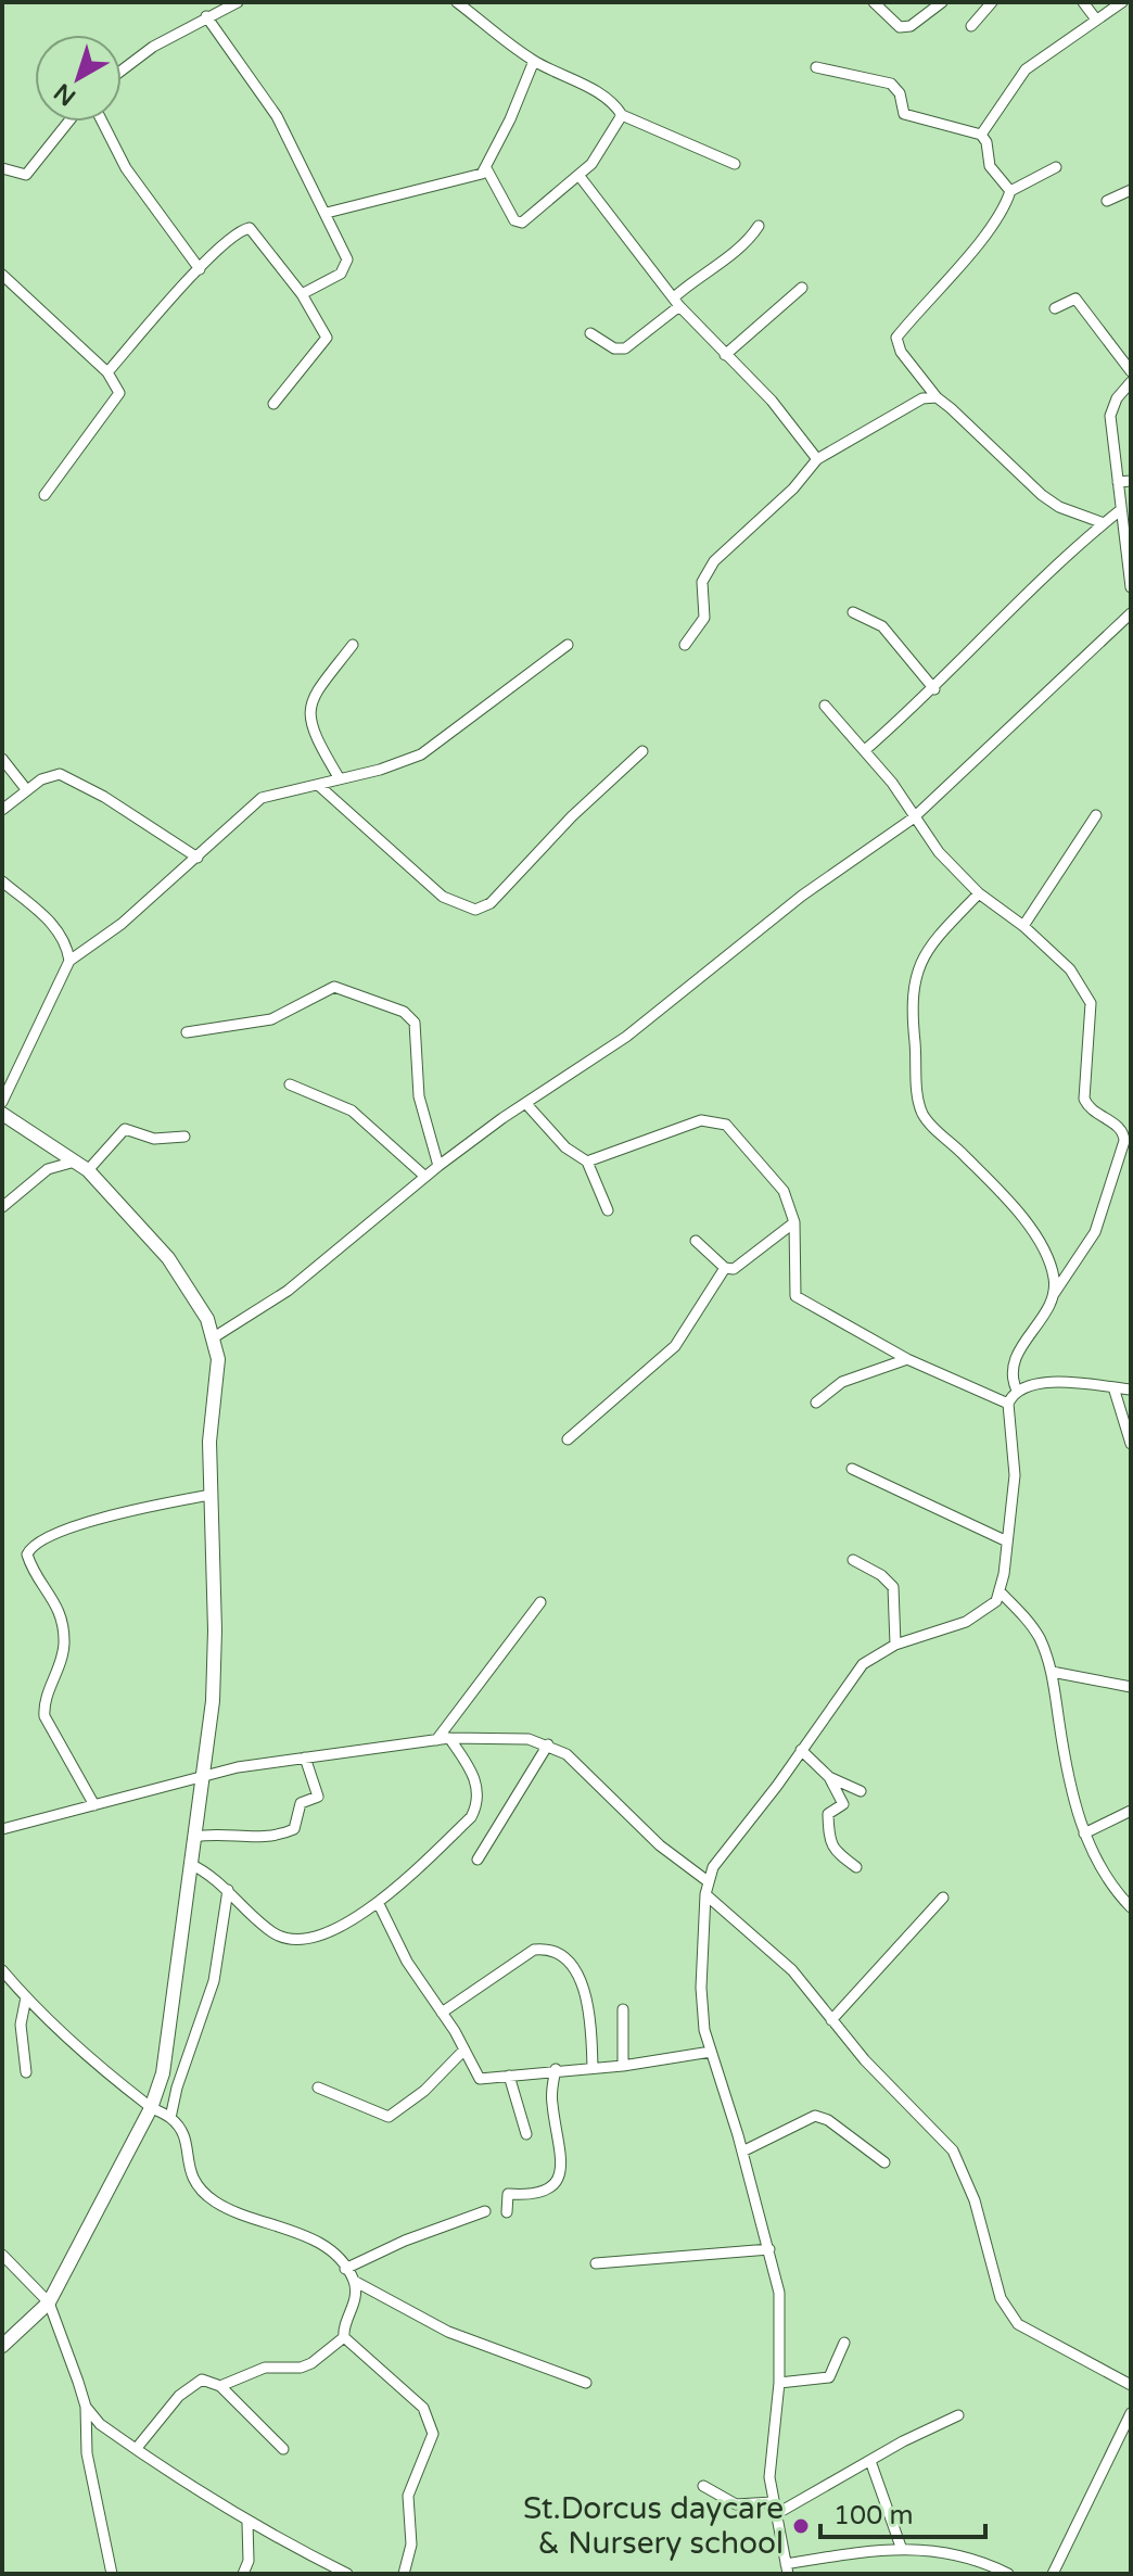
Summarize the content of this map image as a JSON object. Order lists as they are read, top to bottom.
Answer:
{
  "places": ["St.Dorcus daycare & Nursery school"],
  "scale_bar": "100 m",
  "north": "bottom left"
}
